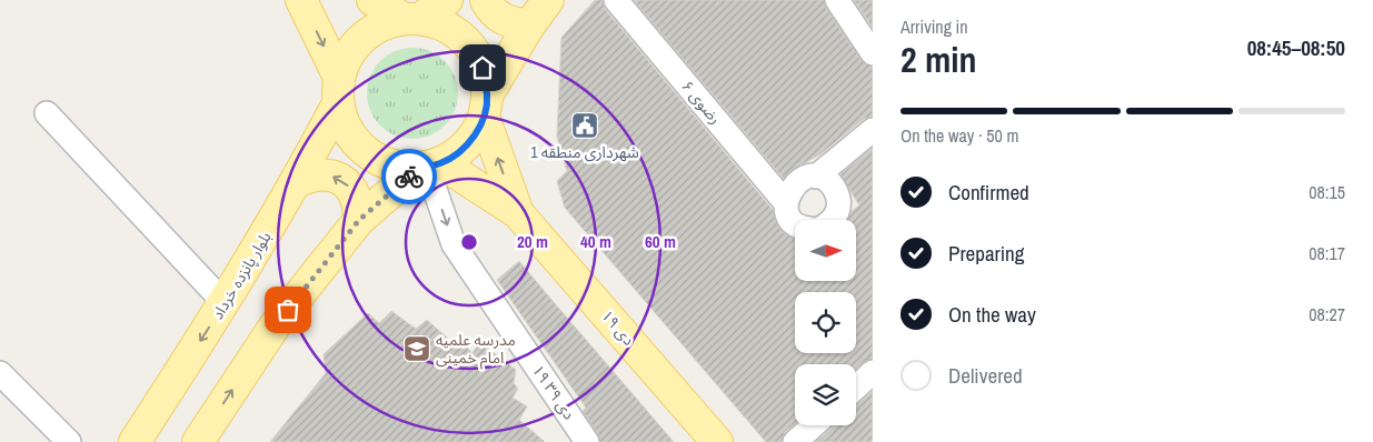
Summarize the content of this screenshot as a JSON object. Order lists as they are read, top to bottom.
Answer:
{
  "streets": {
    "main road": ["بلوار پانزده خرداد", "۱۹ دی"],
    "street": ["رضوی ۶", "۱۹ دی ۳۹"]
  },
  "crossings": [
    ["بلوار پانزده خرداد", "۱۹ دی ۳۹"]
  ],
  "one_way": ["۱۹ دی ۳۹"],
  "places": {
    "public building": ["شهرداری منطقه 1"],
    "school or university": ["مدرسه علمیه امام خمینی"]
  },
  "north": "right",
  "page": {
    "heading": ["2 min", "Arriving in", "08:45–08:50"],
    "bar": "On the way · 50 m",
    "list": [
      ["Confirmed", "08:15"],
      ["Preparing", "08:17"],
      ["On the way", "08:27"],
      "Delivered"
    ]
  },
  "rings": ["20 m", "40 m", "60 m"]
}
